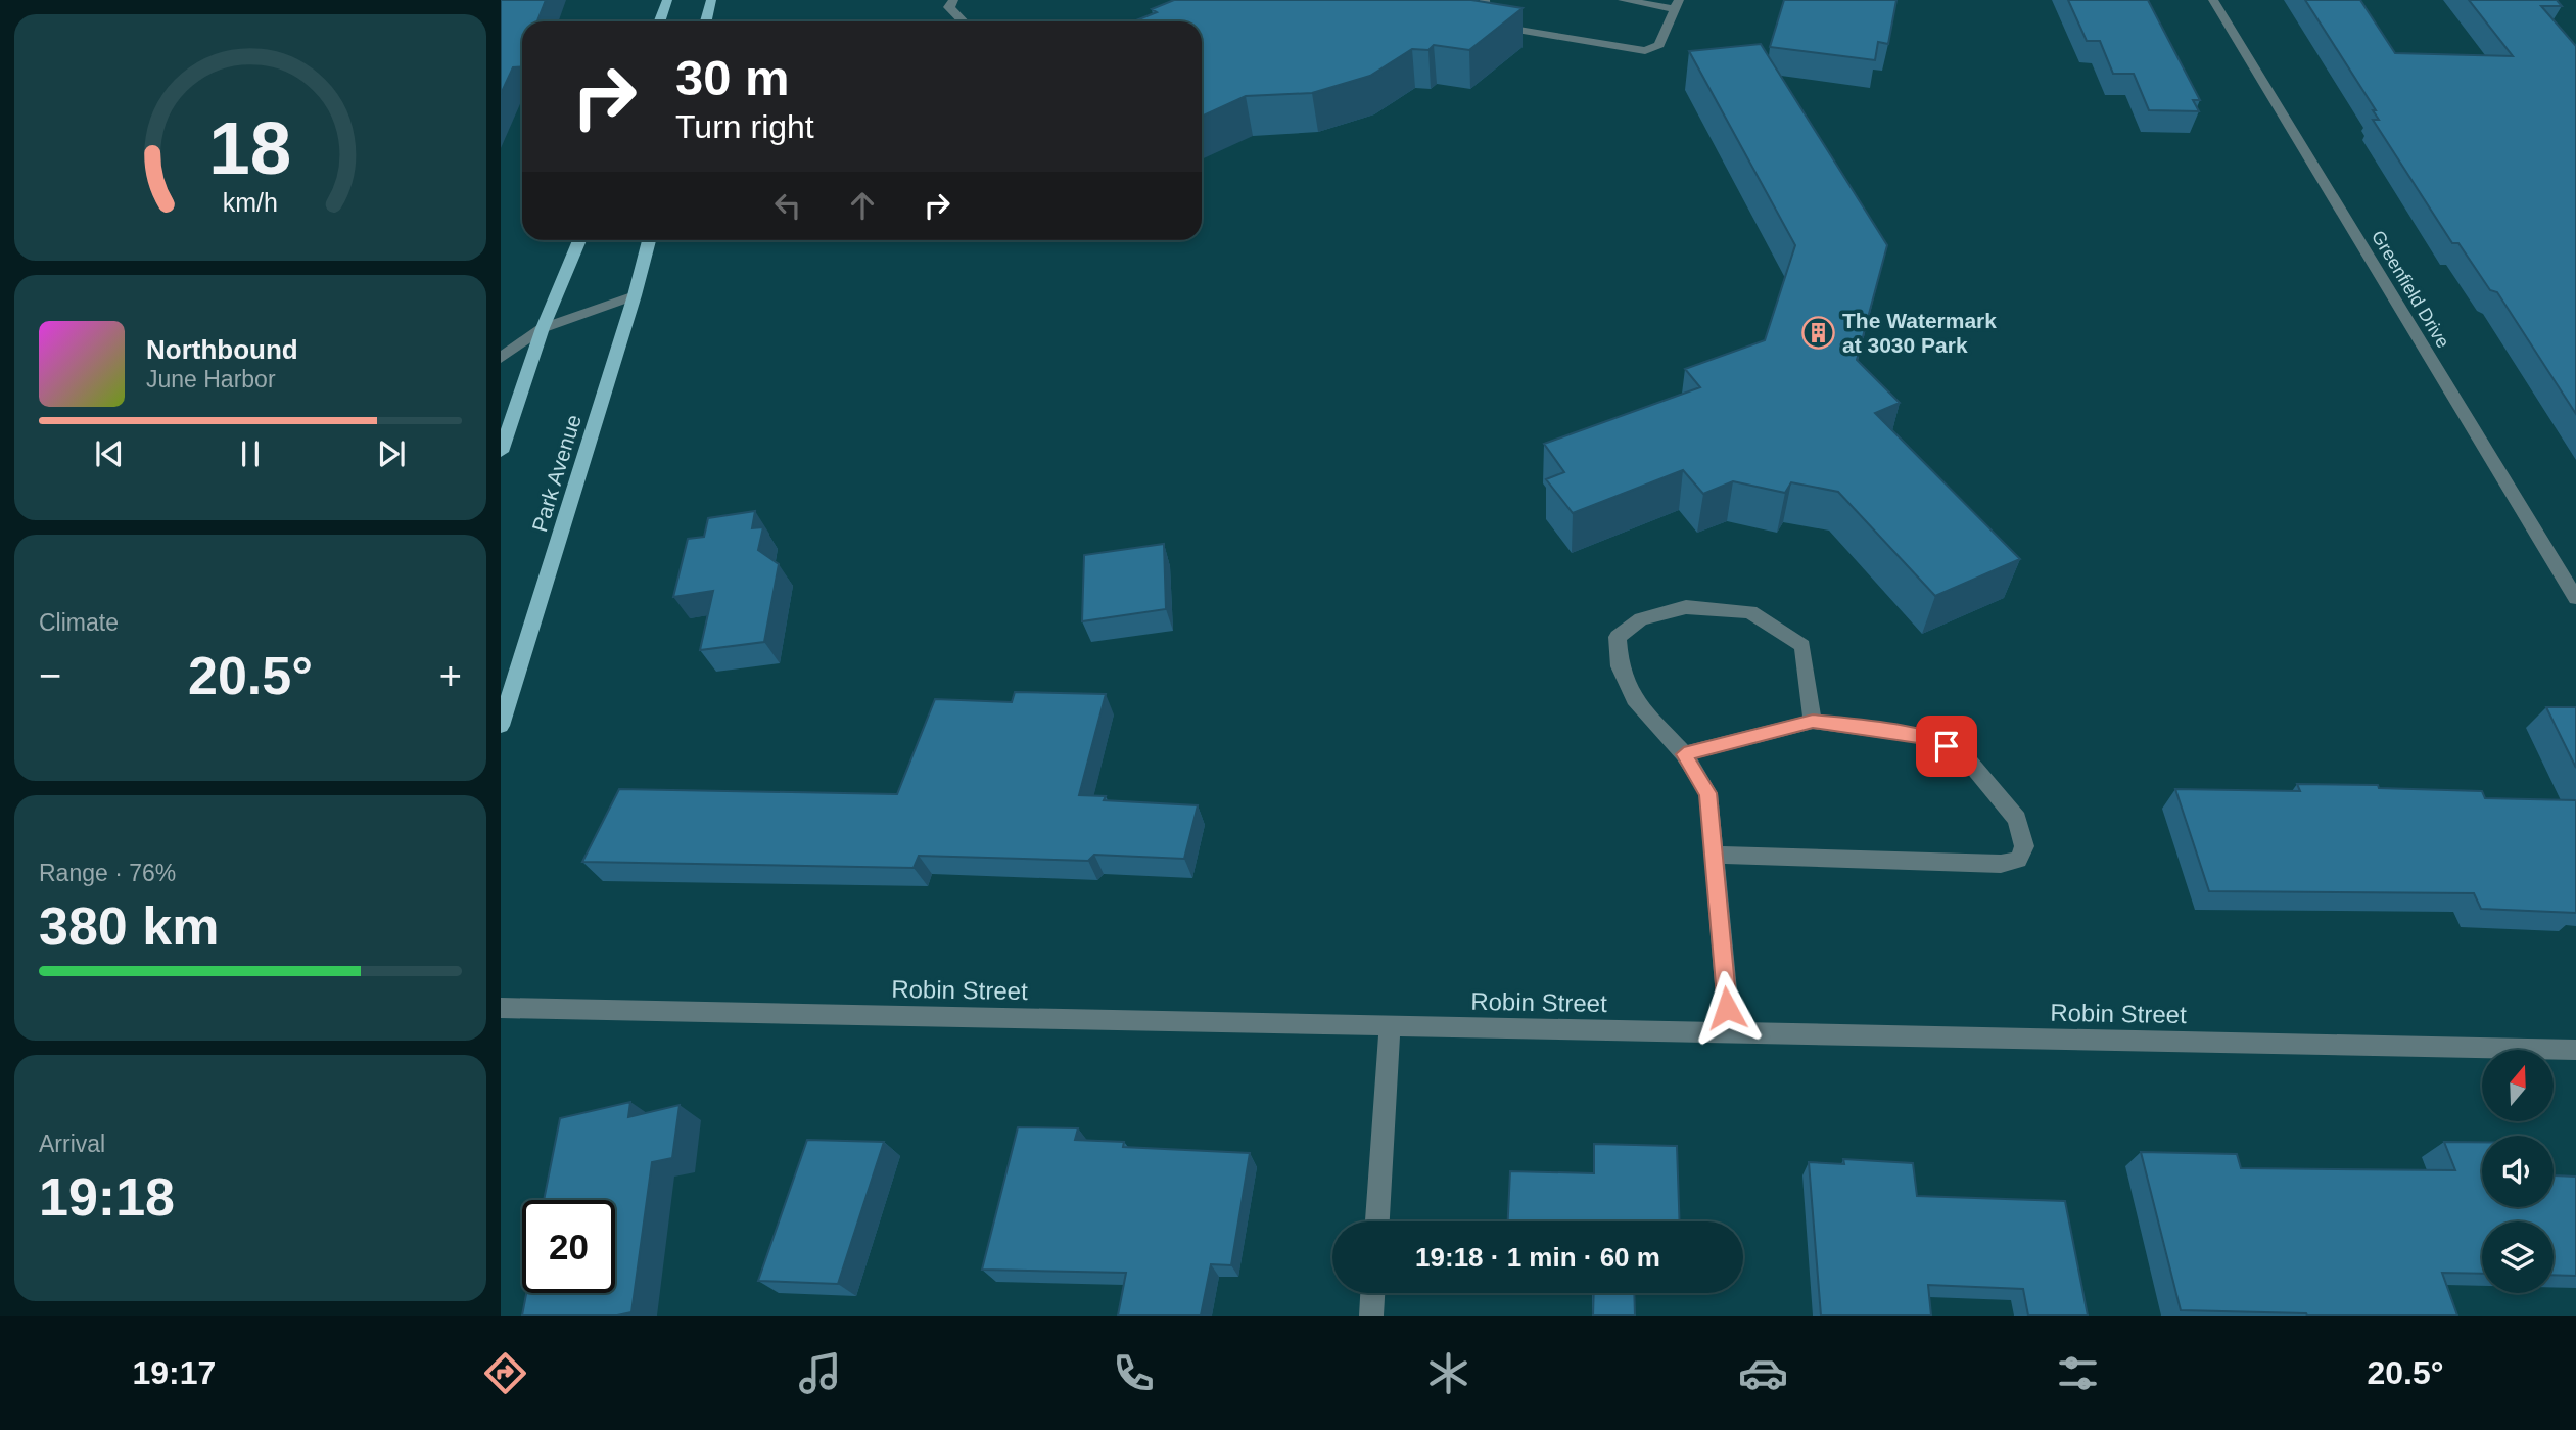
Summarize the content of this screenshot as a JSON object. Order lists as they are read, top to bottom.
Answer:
{
  "streets": {
    "main road": ["Park Avenue"],
    "street": ["Greenfield Drive", "Robin Street"]
  },
  "places": {
    "building": ["The Watermark at 3030 Park"]
  },
  "north": "top",
  "page": {
    "turn": ["30 m", "Turn right"],
    "song": ["Northbound", "June Harbor"],
    "tile": [
      "Climate",
      ["Range · 76%", "380 km"],
      ["Arrival", "19:18"]
    ],
    "heat": ["−", "20.5°", "+"],
    "limit": "20",
    "trip": "19:18 · 1 min · 60 m",
    "tabs": ["19:17", "20.5°"],
    "gauge": ["18", "km/h"]
  }
}
